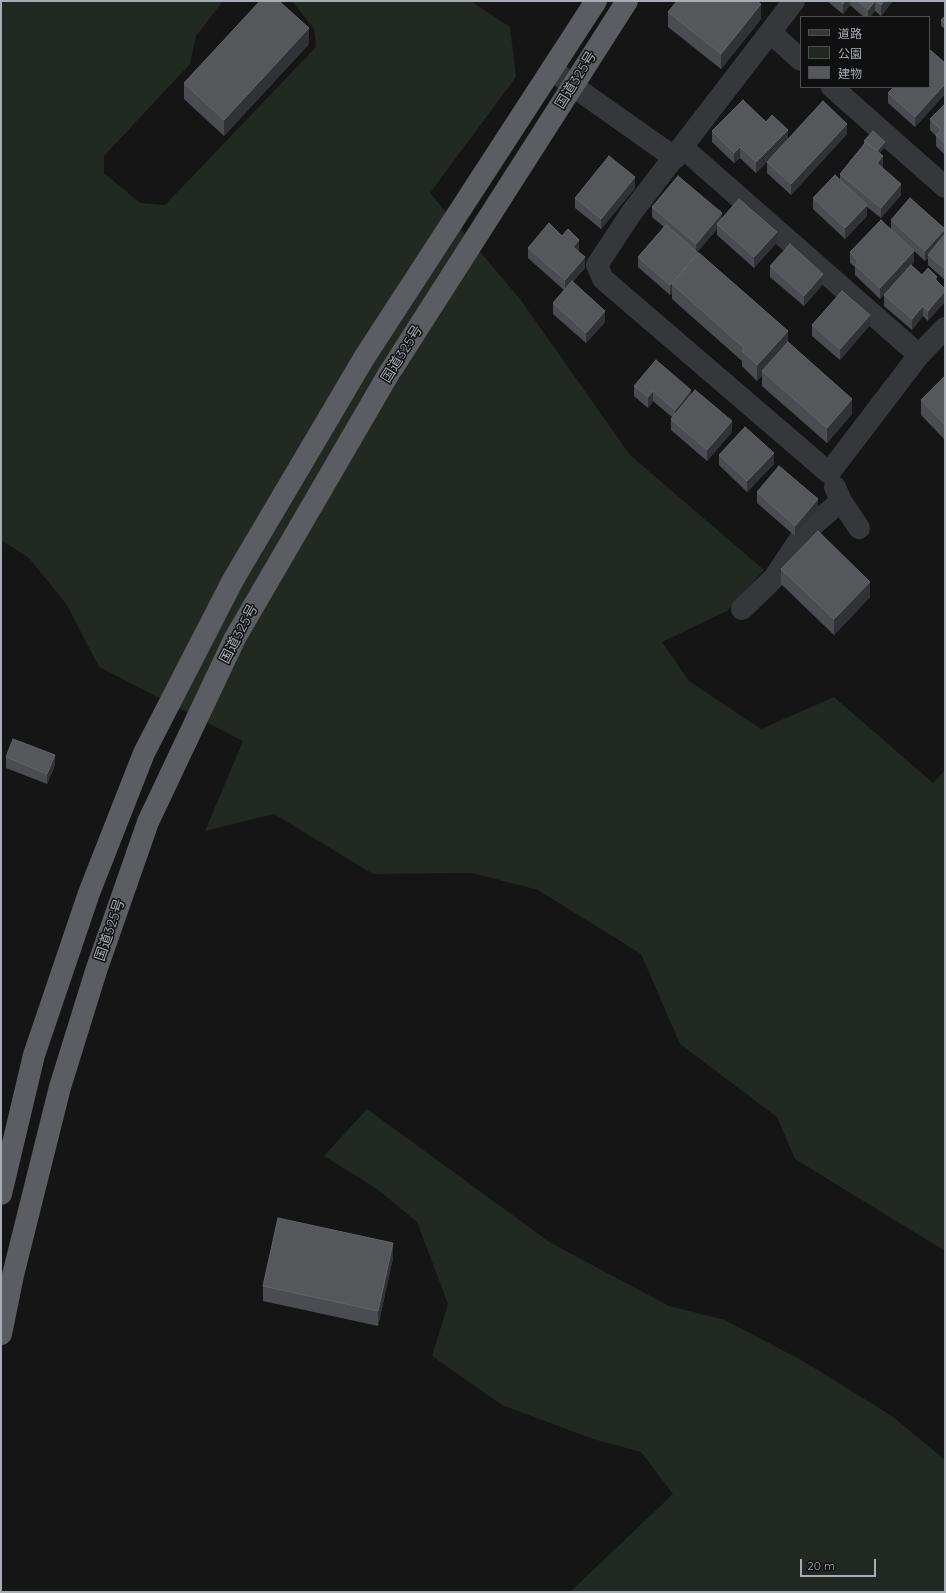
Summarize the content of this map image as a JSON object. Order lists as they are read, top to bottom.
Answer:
{
  "streets": {
    "highway": ["国道325号"]
  },
  "legend": ["道路", "公園", "建物"],
  "scale_bar": "20 m"
}
